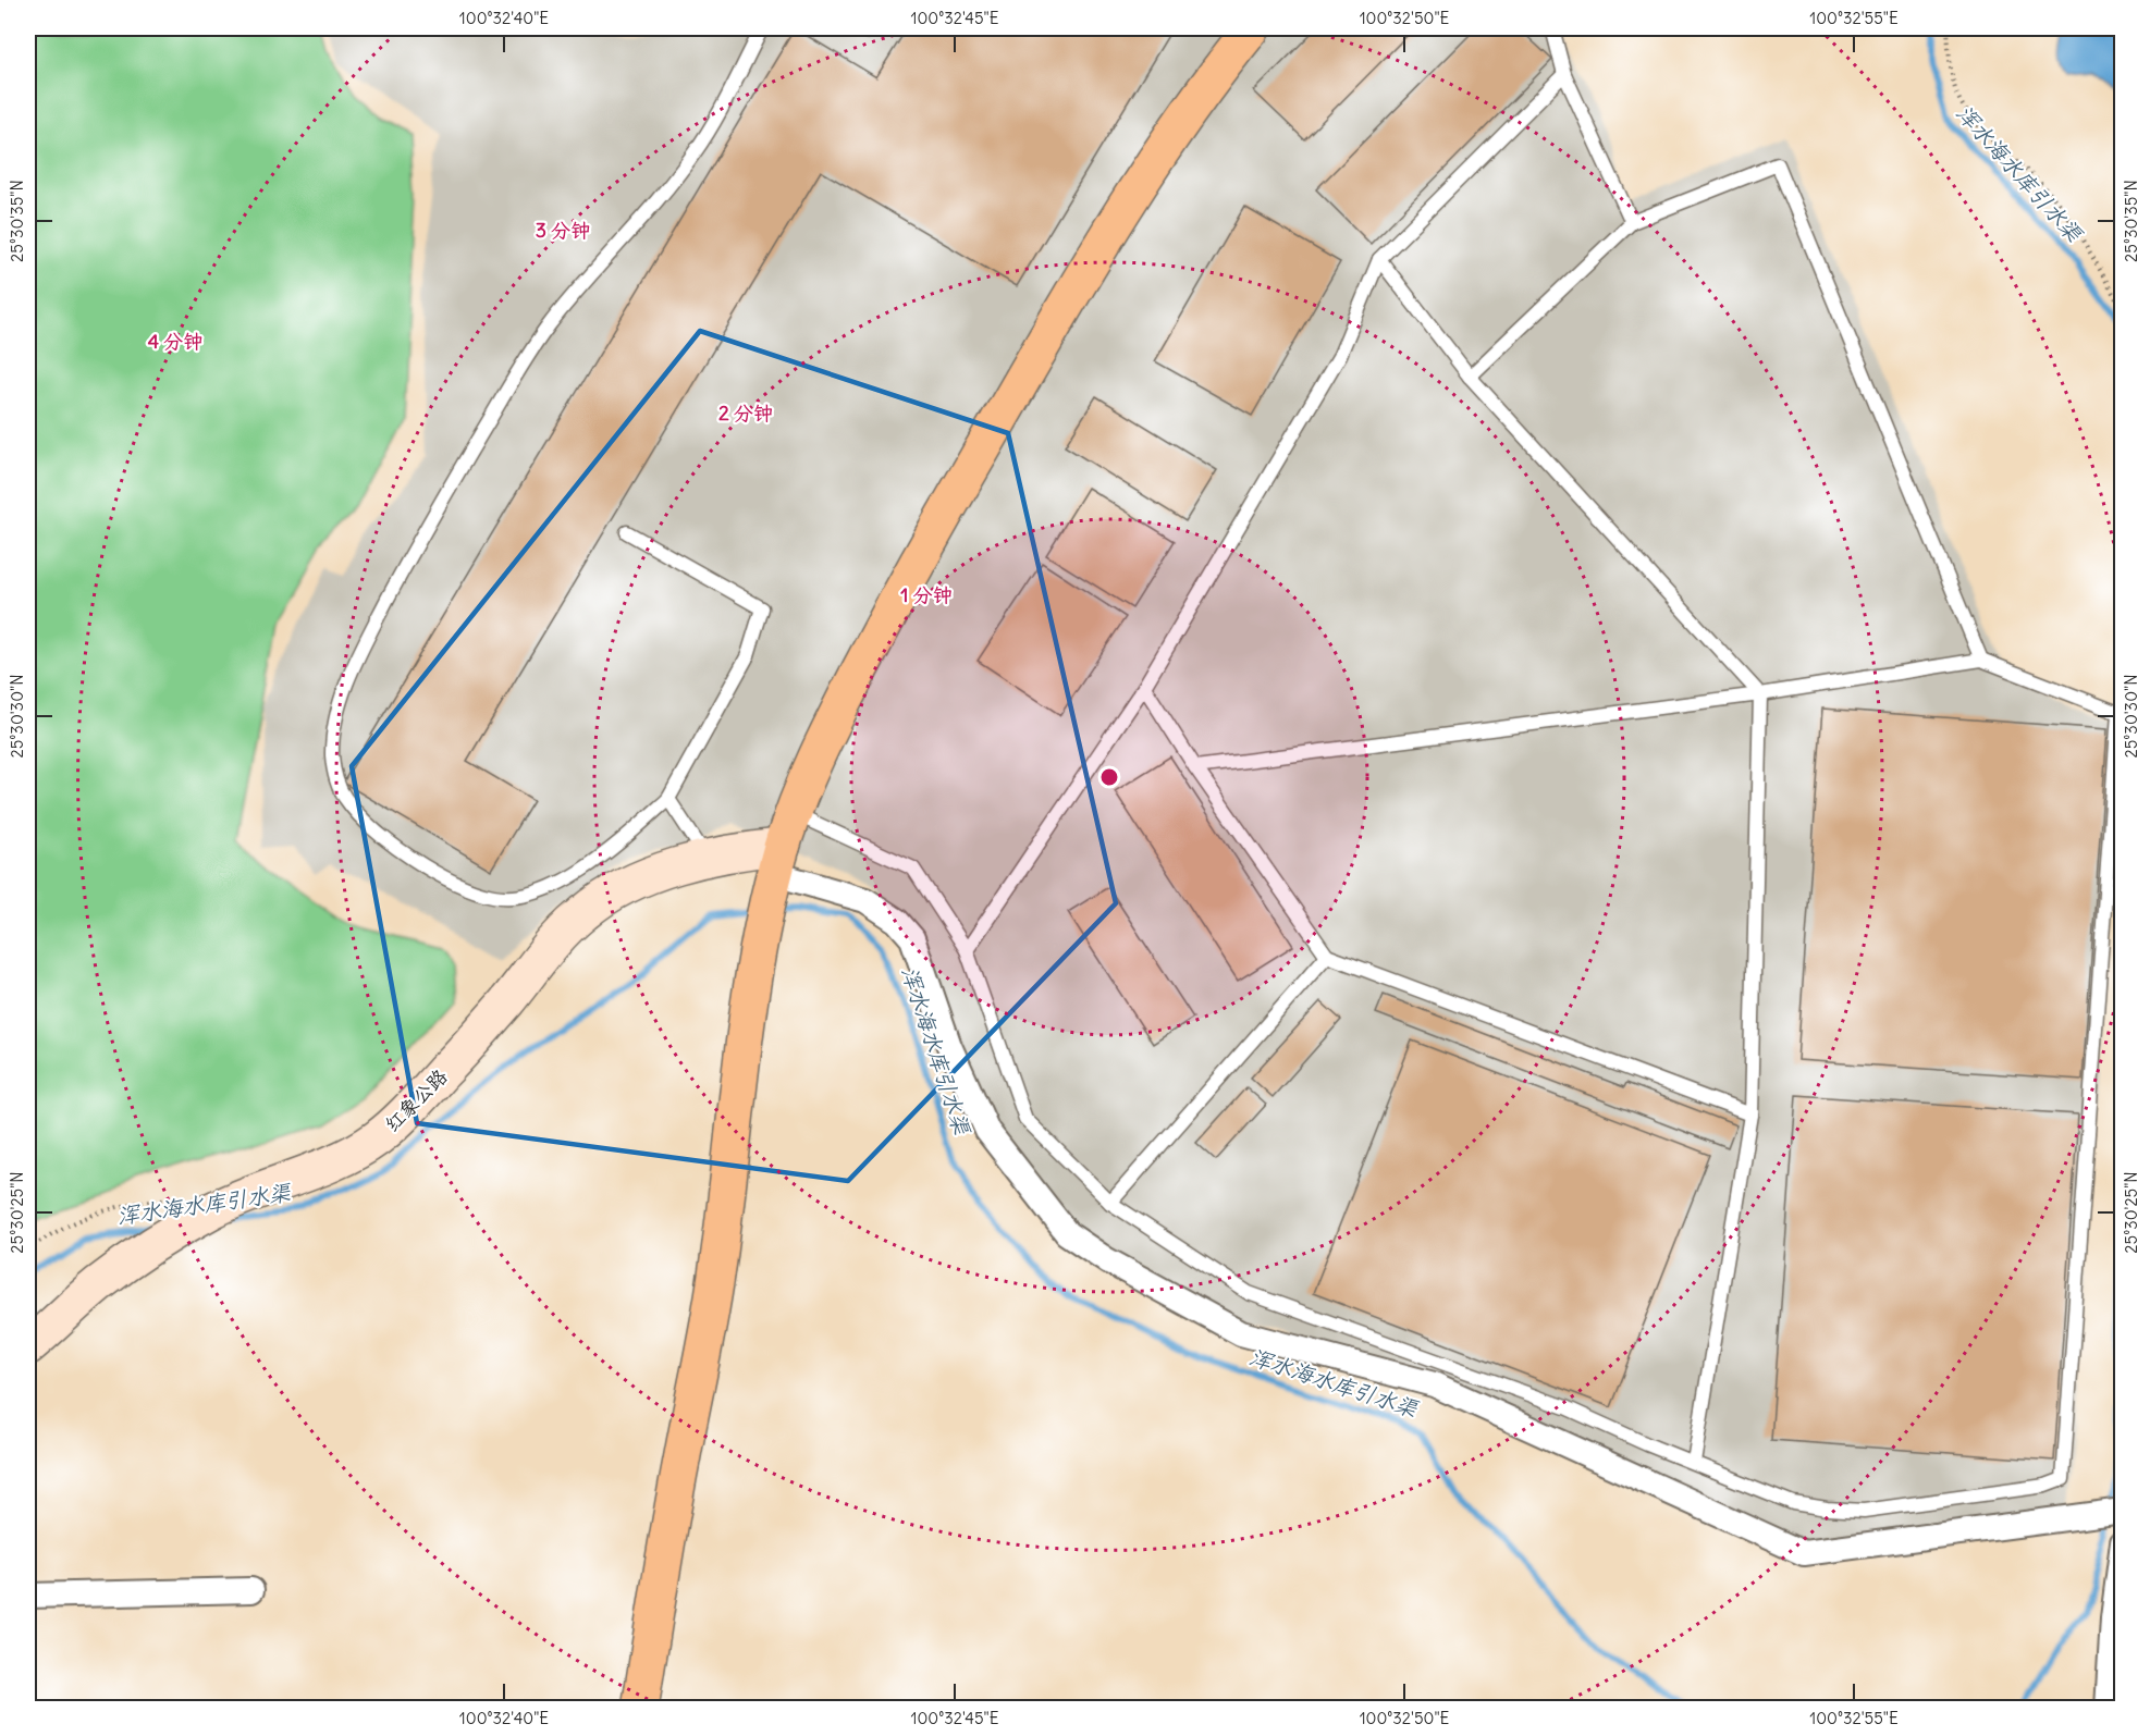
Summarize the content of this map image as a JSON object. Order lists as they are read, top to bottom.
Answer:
{
  "streets": {
    "main road": ["红象公路"]
  },
  "water": ["浑水海水库引水渠"],
  "coordinates": [
    "100°32'40\"E",
    "100°32'45\"E",
    "100°32'50\"E",
    "100°32'55\"E",
    "25°30'35\"N",
    "25°30'30\"N",
    "25°30'25\"N"
  ],
  "rings": [
    "3 分钟",
    "4 分钟",
    "2 分钟",
    "1 分钟"
  ]
}
